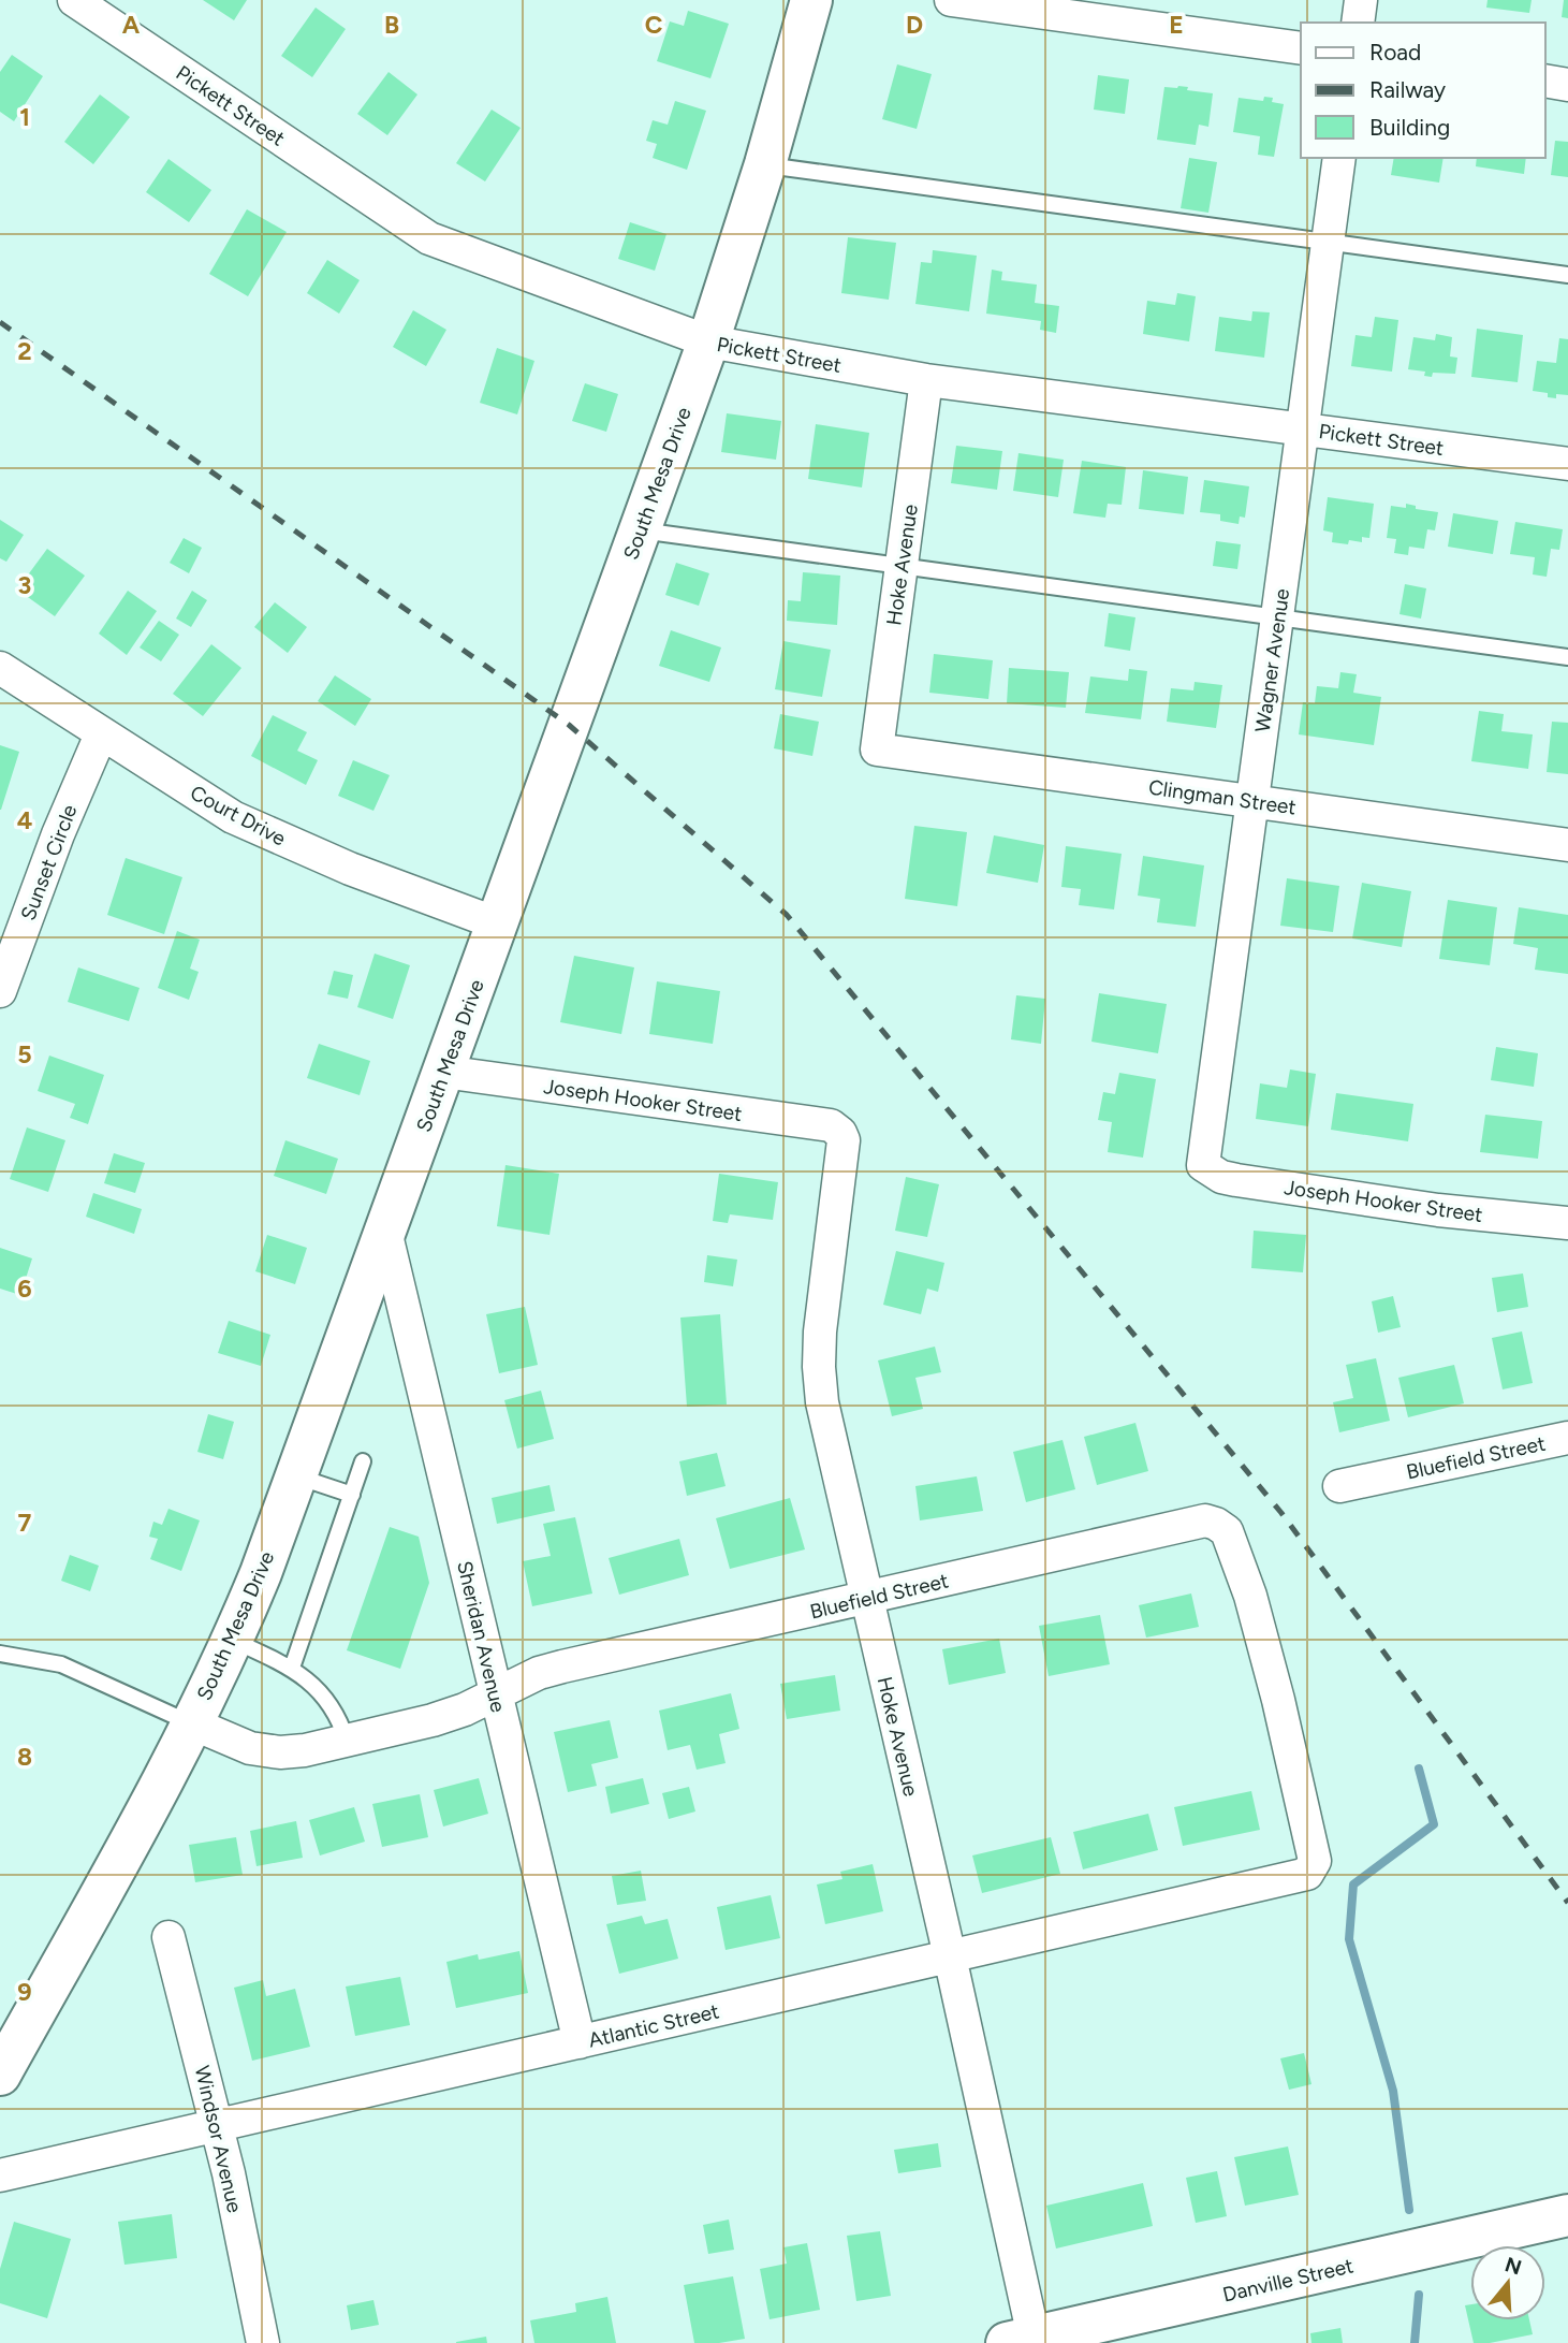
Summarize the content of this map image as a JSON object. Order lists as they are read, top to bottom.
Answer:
{
  "streets": {
    "main road": ["South Mesa Drive", "Danville Street"],
    "street": [
      "Pickett Street",
      "Hoke Avenue",
      "Wagner Avenue",
      "Clingman Street",
      "Court Drive",
      "Sunset Circle",
      "Joseph Hooker Street",
      "Bluefield Street",
      "Sheridan Avenue",
      "Atlantic Street",
      "Windsor Avenue"
    ]
  },
  "crossings": [
    ["Pickett Street", "South Mesa Drive"],
    ["Pickett Street", "Hoke Avenue"],
    ["Pickett Street", "Wagner Avenue"],
    ["South Mesa Drive", "Court Drive"],
    ["South Mesa Drive", "Joseph Hooker Street"],
    ["South Mesa Drive", "Bluefield Street"],
    ["South Mesa Drive", "Sheridan Avenue"],
    ["Hoke Avenue", "Clingman Street"],
    ["Hoke Avenue", "Joseph Hooker Street"],
    ["Hoke Avenue", "Bluefield Street"],
    ["Hoke Avenue", "Atlantic Street"],
    ["Hoke Avenue", "Danville Street"],
    ["Wagner Avenue", "Clingman Street"],
    ["Wagner Avenue", "Joseph Hooker Street"],
    ["Court Drive", "Sunset Circle"],
    ["Bluefield Street", "Sheridan Avenue"],
    ["Bluefield Street", "Atlantic Street"],
    ["Sheridan Avenue", "Atlantic Street"],
    ["Atlantic Street", "Windsor Avenue"]
  ],
  "legend": ["Road", "Railway", "Building"],
  "north": "top",
  "grid": {
    "columns": [
      "A",
      "B",
      "C",
      "D",
      "E"
    ],
    "rows": [
      "1",
      "2",
      "3",
      "4",
      "5",
      "6",
      "7",
      "8",
      "9"
    ]
  }
}
